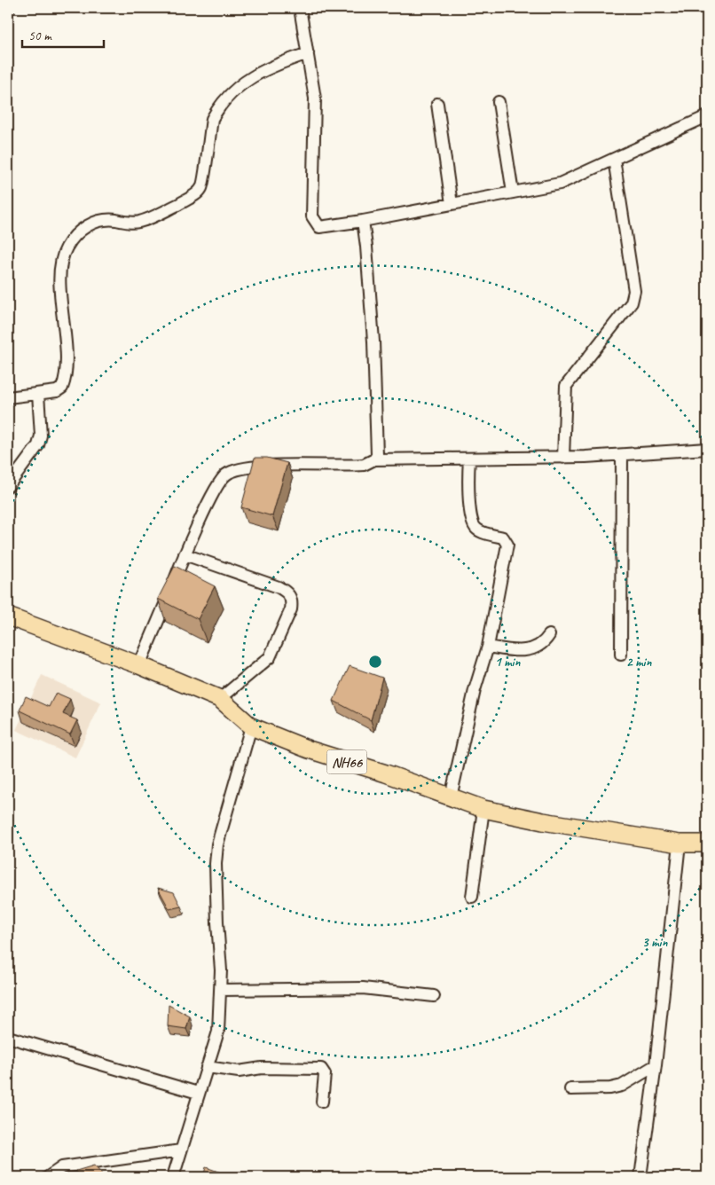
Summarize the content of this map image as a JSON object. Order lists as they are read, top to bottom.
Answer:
{
  "streets": {
    "highway": ["NH66"]
  },
  "scale_bar": "50 m",
  "rings": ["1 min", "2 min", "3 min"]
}
